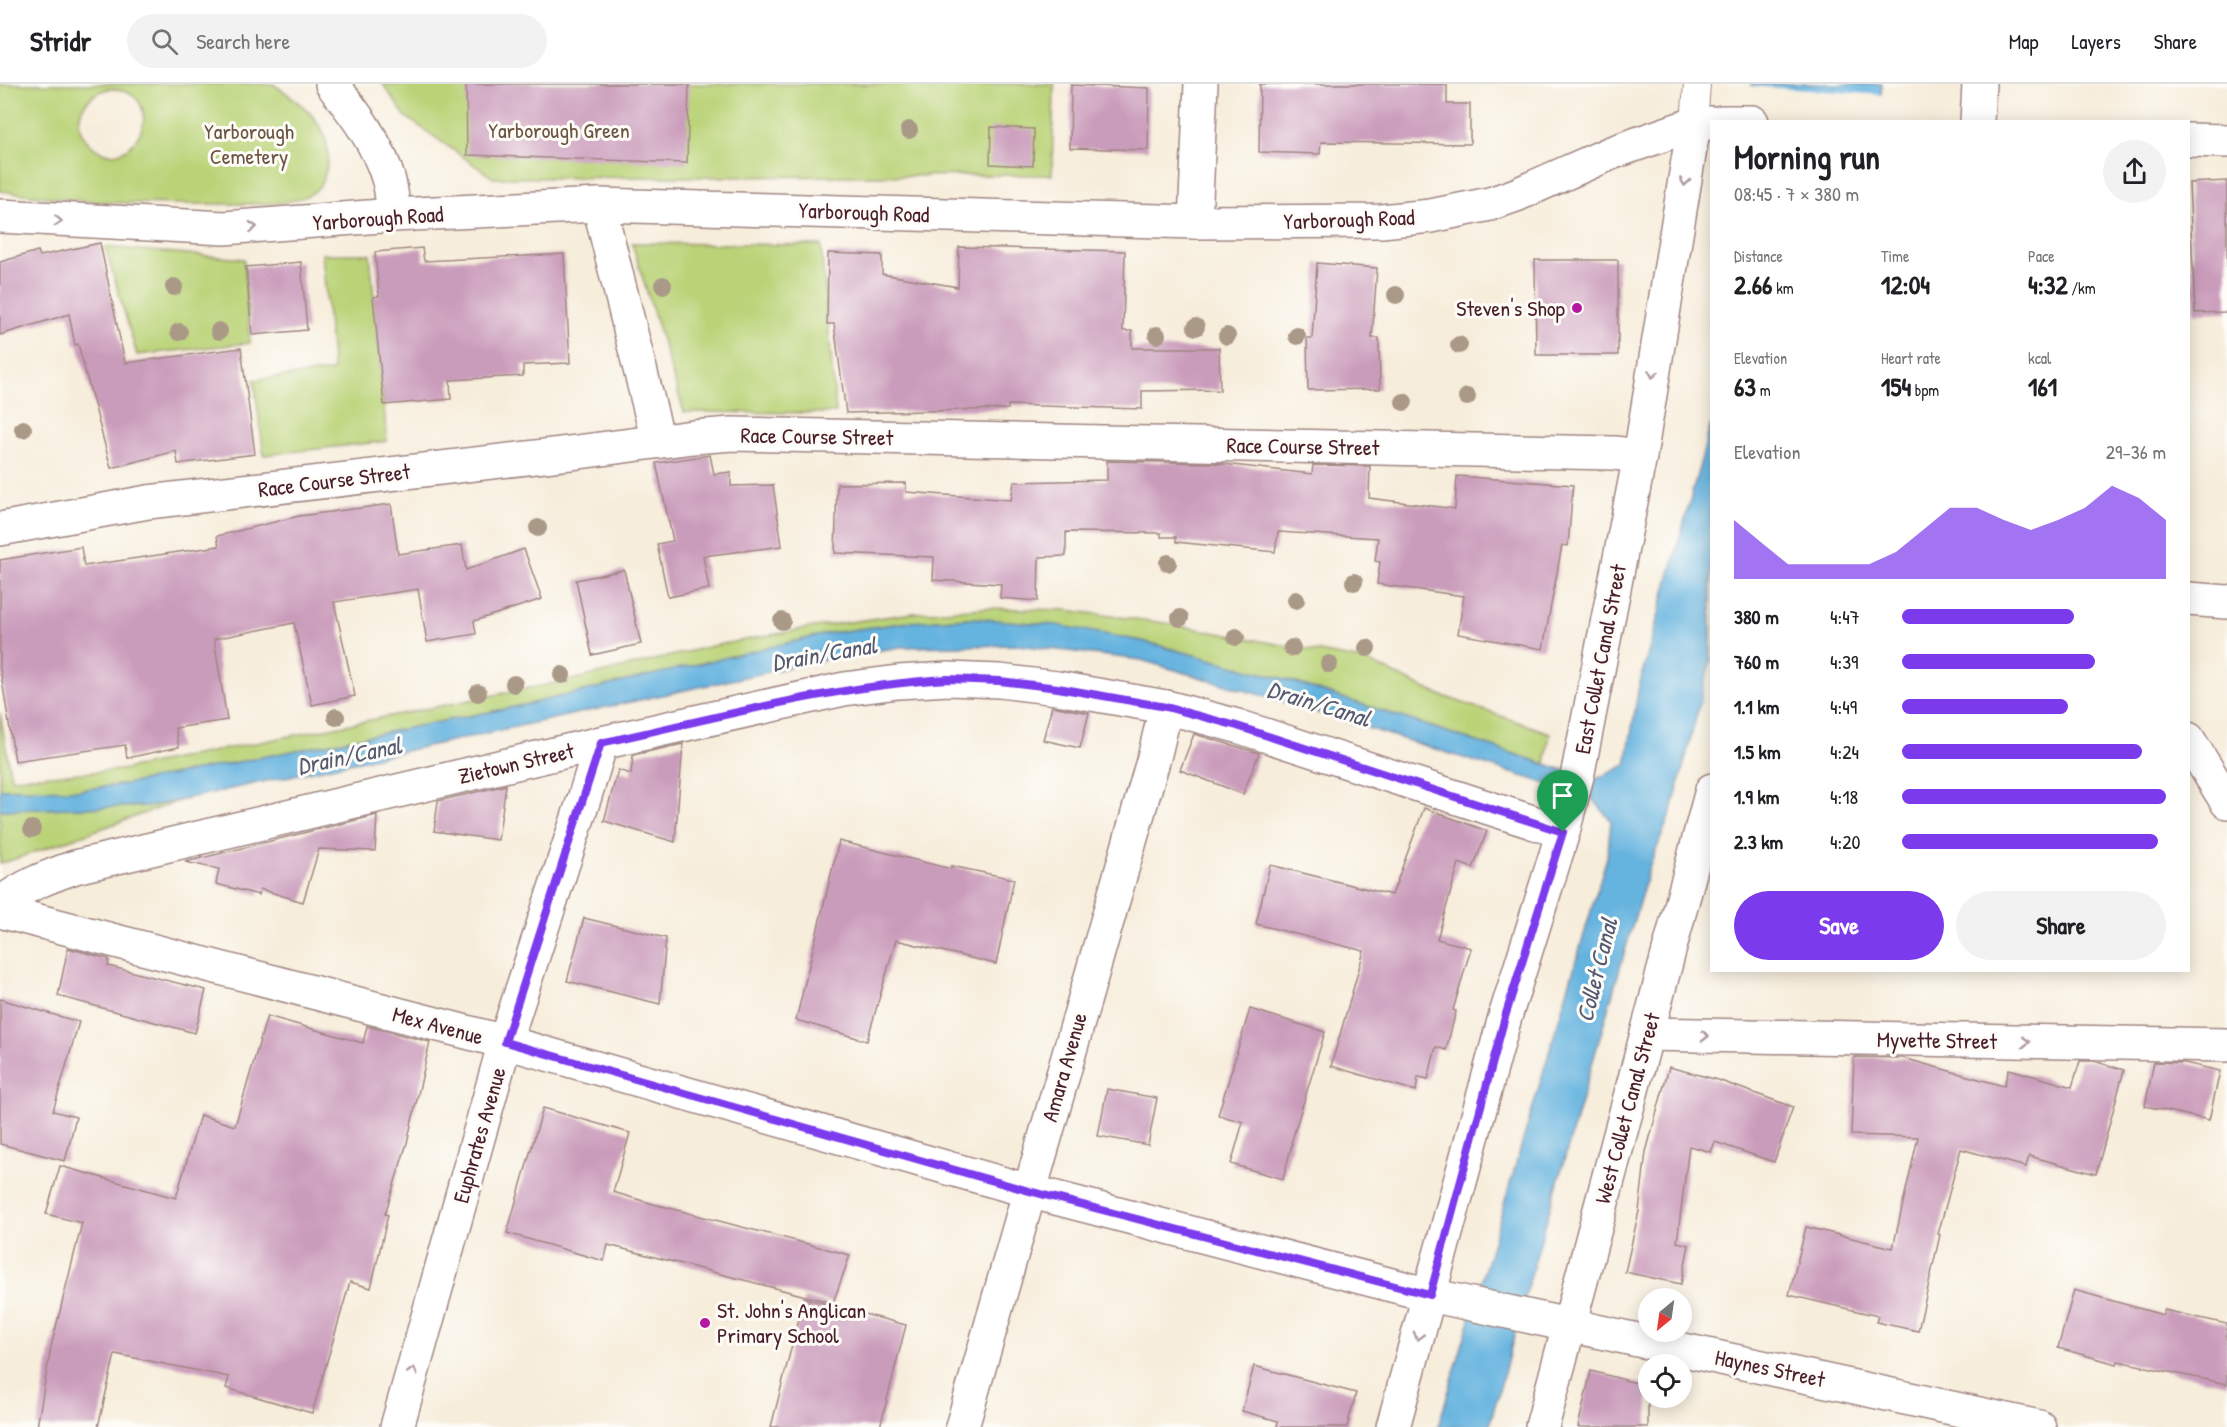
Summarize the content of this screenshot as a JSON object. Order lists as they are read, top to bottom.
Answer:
{
  "streets": {
    "street": [
      "Yarborough Road",
      "Race Course Street",
      "East Collet Canal Street",
      "Zietown Street",
      "Mex Avenue",
      "Myvette Street",
      "Amara Avenue",
      "West Collet Canal Street",
      "Euphrates Avenue",
      "Haynes Street"
    ]
  },
  "crossings": [
    ["Race Course Street", "East Collet Canal Street"],
    ["East Collet Canal Street", "Zietown Street"],
    ["East Collet Canal Street", "Mex Avenue"],
    ["Zietown Street", "Amara Avenue"],
    ["Zietown Street", "Euphrates Avenue"],
    ["Mex Avenue", "Amara Avenue"],
    ["Mex Avenue", "Euphrates Avenue"],
    ["Mex Avenue", "Haynes Street"],
    ["Myvette Street", "West Collet Canal Street"],
    ["West Collet Canal Street", "Haynes Street"]
  ],
  "one_way": ["Myvette Street", "Euphrates Avenue"],
  "water": ["Drain/Canal", "Collet Canal"],
  "parks": ["Yarborough Green", "Yarborough Cemetery"],
  "places": ["Steven's Shop", "St. John's Anglican Primary School"],
  "north": "bottom left",
  "page": {
    "header": "Stridr",
    "search": "Search here",
    "nav": ["Map", "Layers", "Share"],
    "heading": ["Morning run", "08:45 · 7 × 380 m"],
    "stats": [
      ["Distance", "2.66 km"],
      ["Time", "12:04"],
      ["Pace", "4:32 /km"],
      ["Elevation", "63 m"],
      ["Heart rate", "154 bpm"],
      ["kcal", "161"]
    ],
    "chart": ["Elevation", "29–36 m"],
    "list": [
      {
        "name": "380 m",
        "note": "4:47"
      },
      {
        "name": "760 m",
        "note": "4:39"
      },
      {
        "name": "1.1 km",
        "note": "4:49"
      },
      {
        "name": "1.5 km",
        "note": "4:24"
      },
      {
        "name": "1.9 km",
        "note": "4:18"
      },
      {
        "name": "2.3 km",
        "note": "4:20"
      }
    ],
    "buttons": ["Save", "Share"]
  }
}
